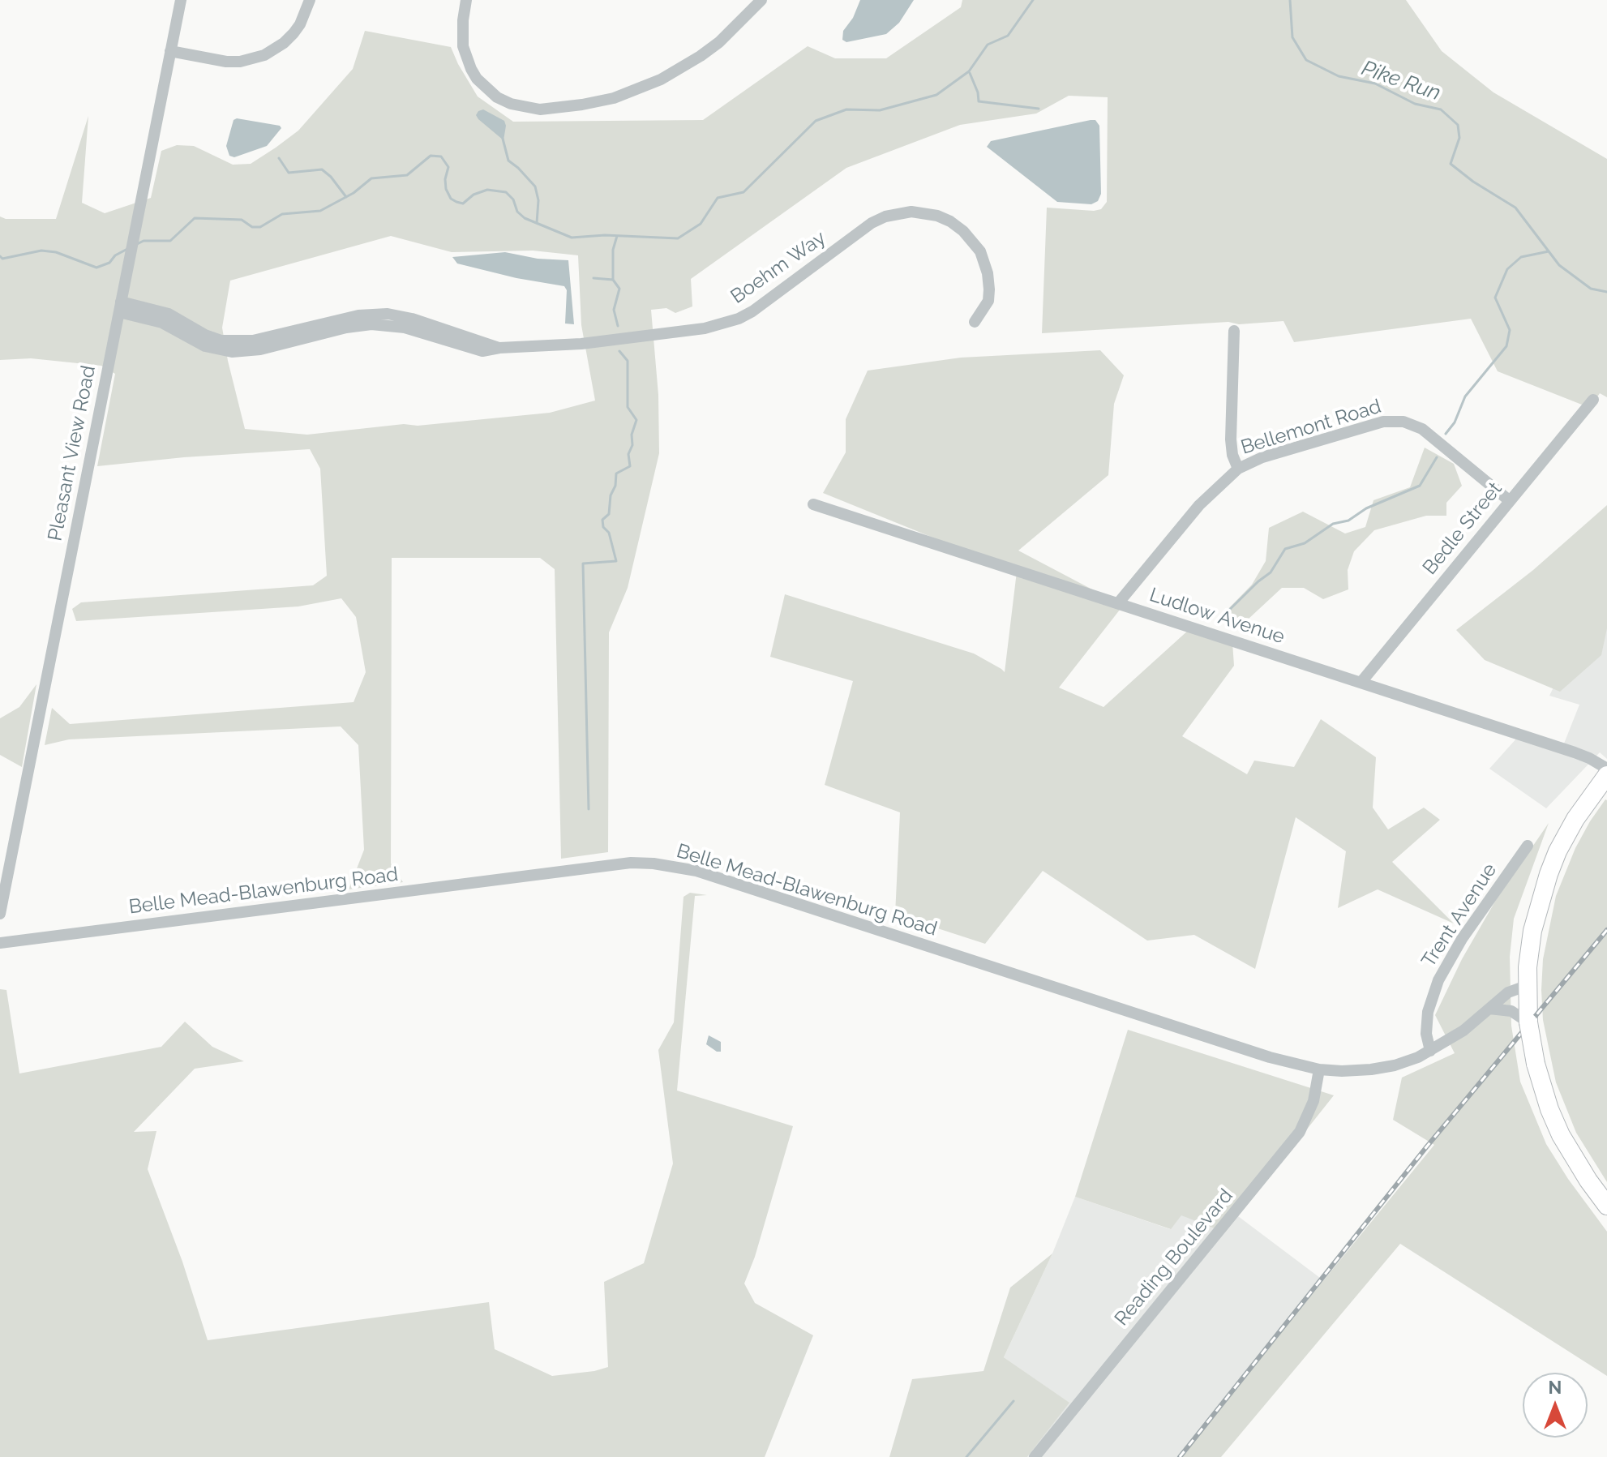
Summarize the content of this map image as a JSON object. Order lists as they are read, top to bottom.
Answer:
{
  "streets": {
    "street": [
      "Boehm Way",
      "Bellemont Road",
      "Pleasant View Road",
      "Bedle Street",
      "Ludlow Avenue",
      "Belle Mead-Blawenburg Road",
      "Trent Avenue",
      "Reading Boulevard"
    ]
  },
  "crossings": [
    ["Boehm Way", "Pleasant View Road"],
    ["Bellemont Road", "Bedle Street"],
    ["Bellemont Road", "Ludlow Avenue"],
    ["Bedle Street", "Ludlow Avenue"],
    ["Belle Mead-Blawenburg Road", "Trent Avenue"],
    ["Belle Mead-Blawenburg Road", "Reading Boulevard"]
  ],
  "water": ["Pike Run"],
  "north": "top"
}
